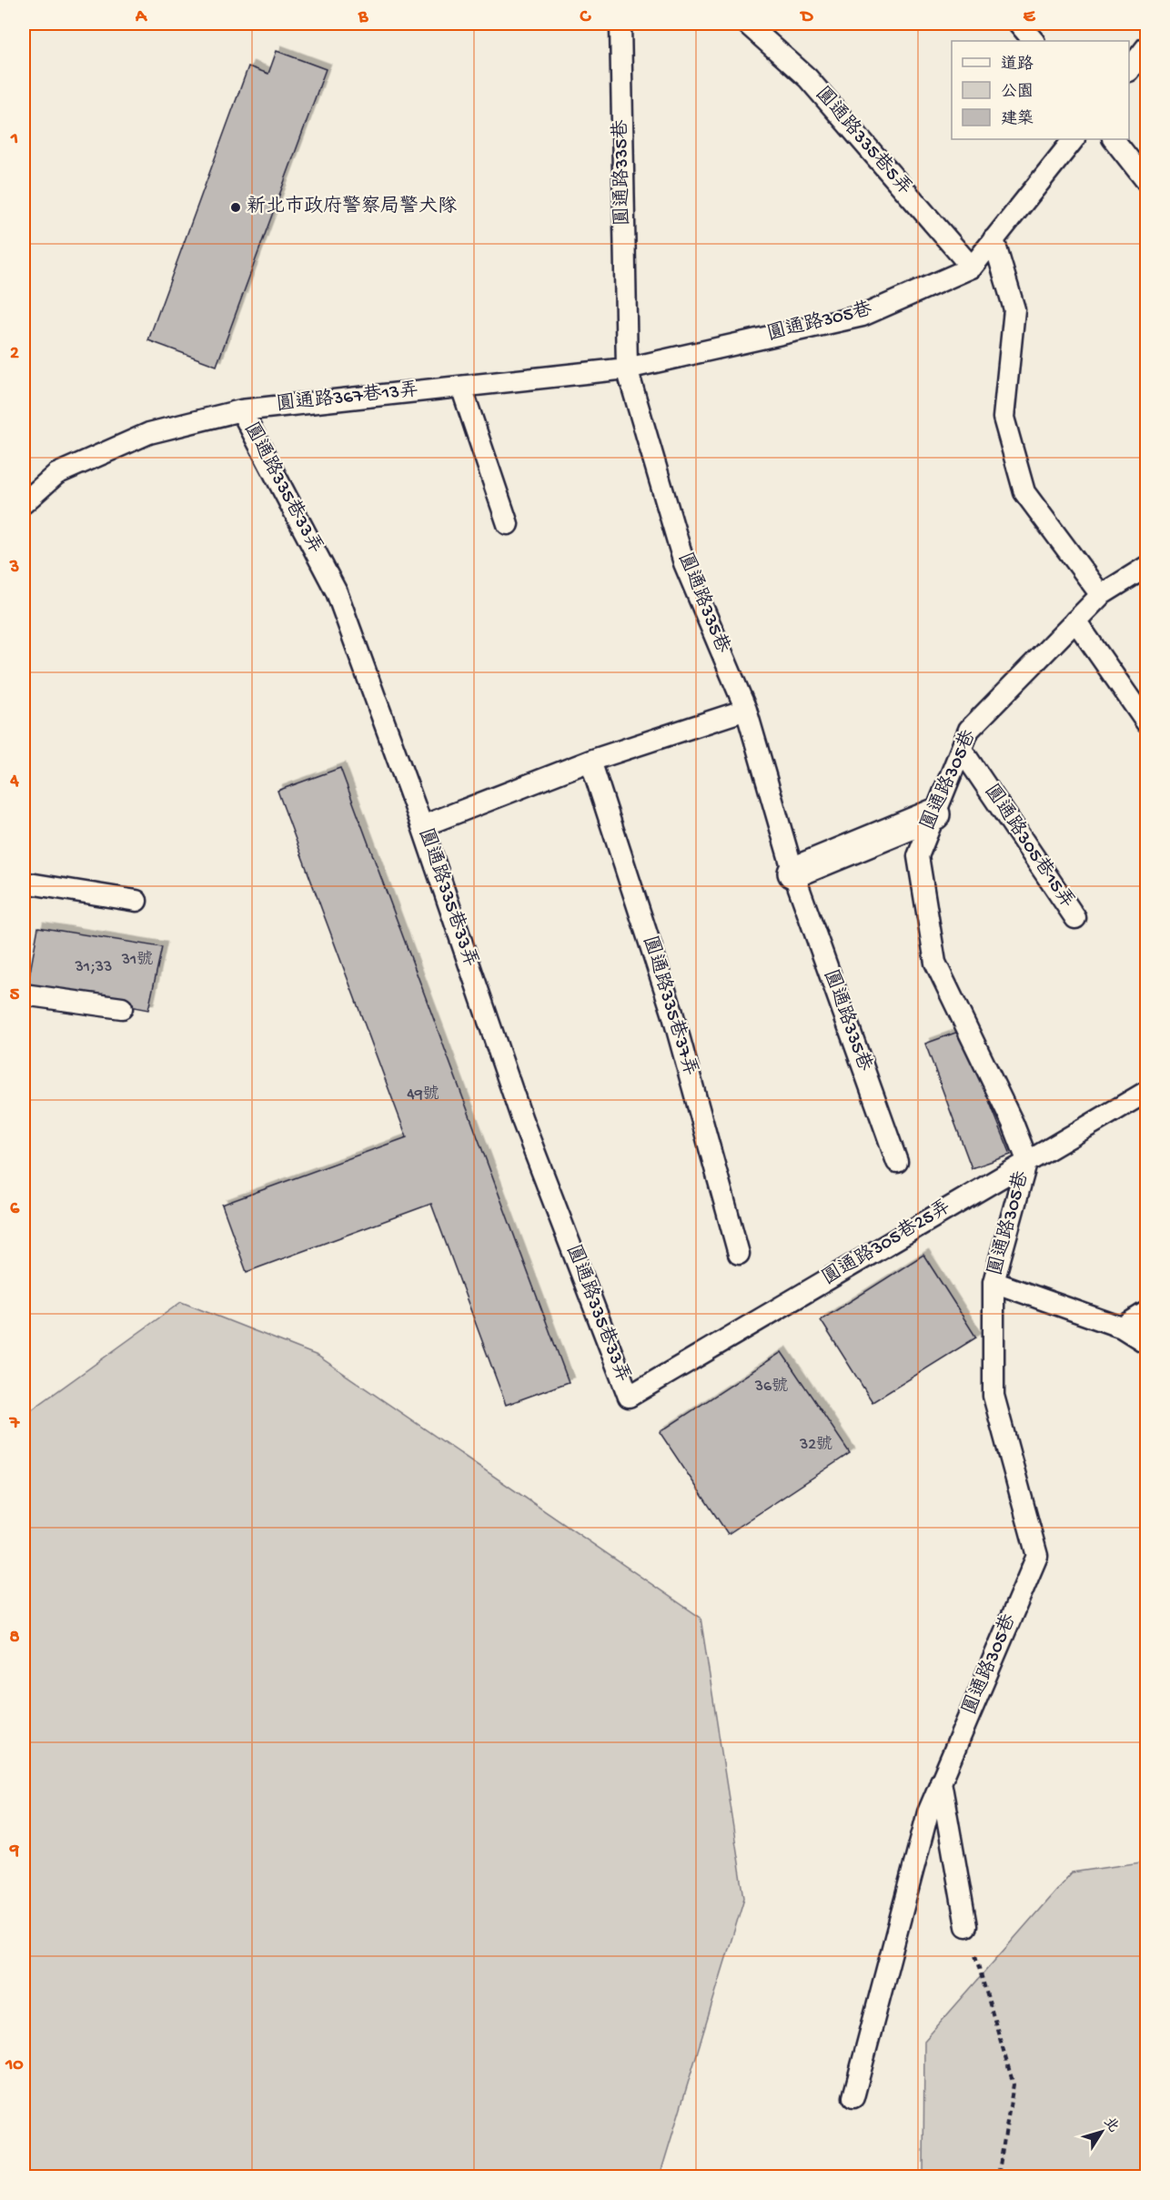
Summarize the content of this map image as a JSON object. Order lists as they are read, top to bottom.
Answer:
{
  "streets": {
    "lane": [
      "圓通路335巷5弄",
      "圓通路335巷",
      "圓通路305巷",
      "圓通路367巷13弄",
      "圓通路335巷33弄",
      "圓通路305巷15弄",
      "圓通路335巷37弄",
      "圓通路305巷25弄"
    ]
  },
  "crossings": [
    ["圓通路335巷5弄", "圓通路305巷"],
    ["圓通路335巷", "圓通路305巷"],
    ["圓通路335巷", "圓通路367巷13弄"],
    ["圓通路305巷", "圓通路367巷13弄"],
    ["圓通路305巷", "圓通路305巷15弄"],
    ["圓通路305巷", "圓通路305巷25弄"],
    ["圓通路367巷13弄", "圓通路335巷33弄"],
    ["圓通路335巷33弄", "圓通路305巷25弄"]
  ],
  "places": ["新北市政府警察局警犬隊"],
  "house_numbers": [
    "31號",
    "31;33",
    "49號",
    "36號",
    "32號"
  ],
  "legend": ["道路", "公園", "建築"],
  "north": "top right",
  "grid": {
    "columns": [
      "A",
      "B",
      "C",
      "D",
      "E"
    ],
    "rows": [
      "1",
      "2",
      "3",
      "4",
      "5",
      "6",
      "7",
      "8",
      "9",
      "10"
    ]
  }
}
